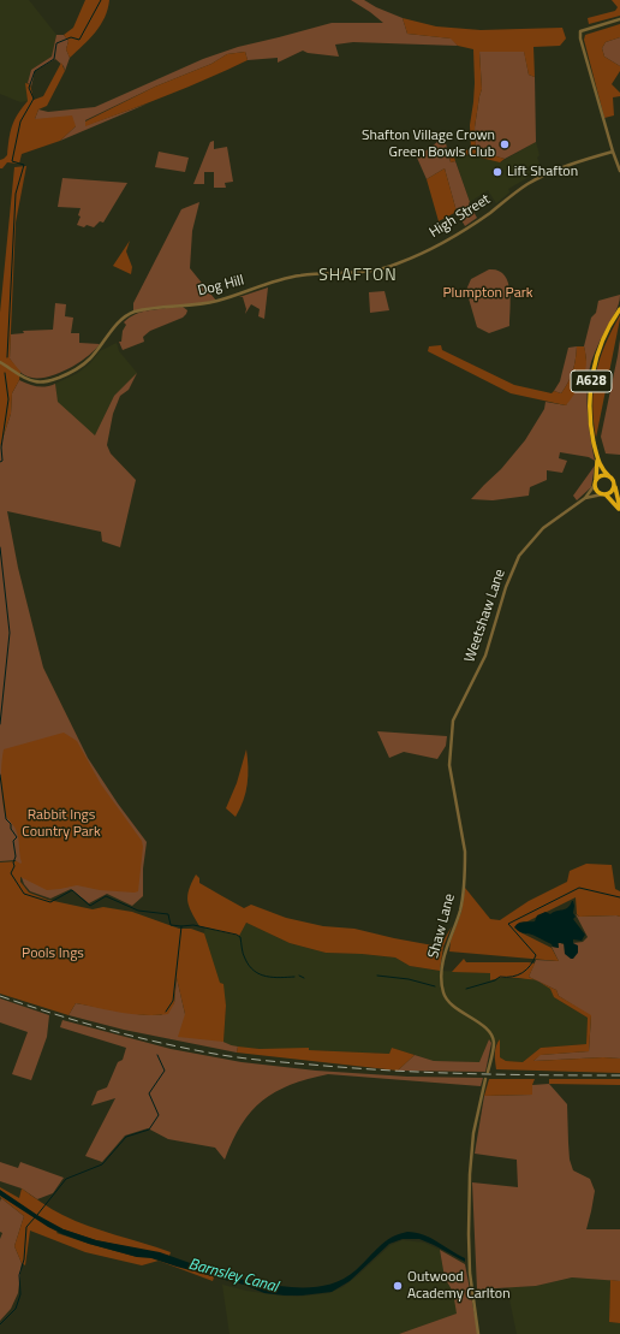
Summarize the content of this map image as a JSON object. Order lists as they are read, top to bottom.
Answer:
{
  "streets": {
    "highway": ["A628"],
    "street": [
      "High Street",
      "Dog Hill",
      "Weetshaw Lane",
      "Shaw Lane"
    ]
  },
  "crossings": [
    ["High Street", "Dog Hill"],
    ["A628", "Weetshaw Lane"],
    ["Weetshaw Lane", "Shaw Lane"]
  ],
  "districts": ["SHAFTON"],
  "water": ["Barnsley Canal"],
  "parks": ["Plumpton Park", "Rabbit Ings Country Park", "Pools Ings"],
  "places": ["Shafton Village Crown Green Bowls Club", "Lift Shafton", "Outwood Academy Carlton"]
}
